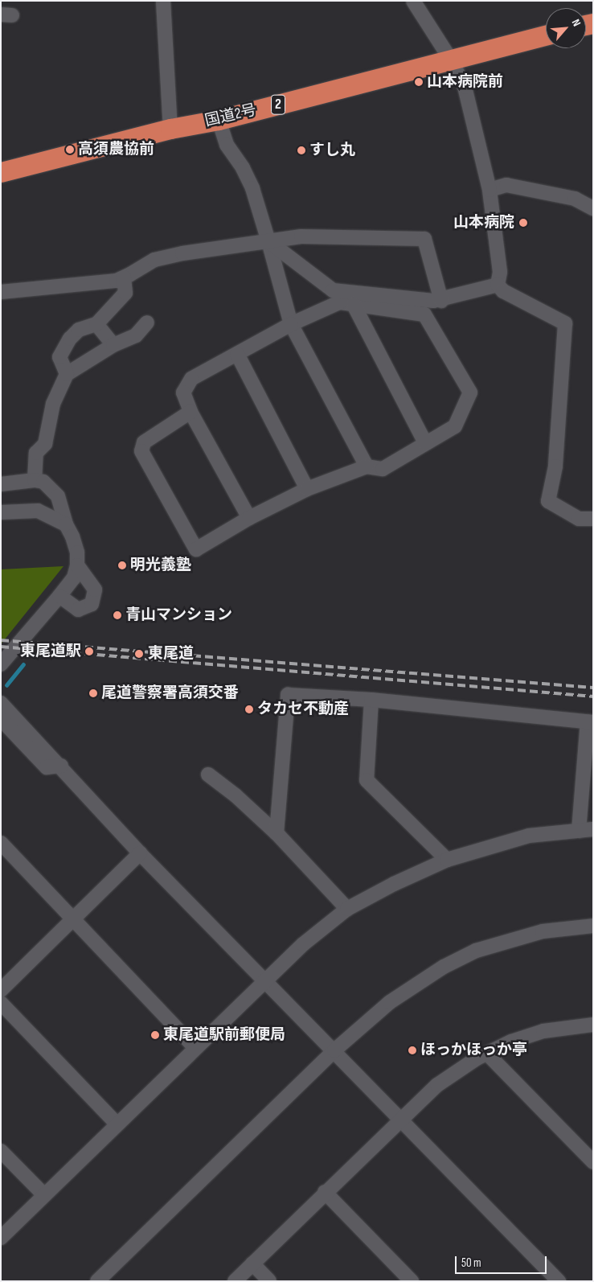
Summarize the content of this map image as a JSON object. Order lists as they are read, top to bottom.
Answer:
{
  "streets": {
    "highway": ["2", "国道2号"]
  },
  "places": [
    "山本病院前",
    "高須農協前",
    "すし丸",
    "山本病院",
    "明光義塾",
    "青山マンション",
    "東尾道駅",
    "東尾道",
    "尾道警察署高須交番",
    "タカセ不動産",
    "東尾道駅前郵便局",
    "ほっかほっか亭"
  ],
  "scale_bar": "50 m",
  "north": "top right"
}
